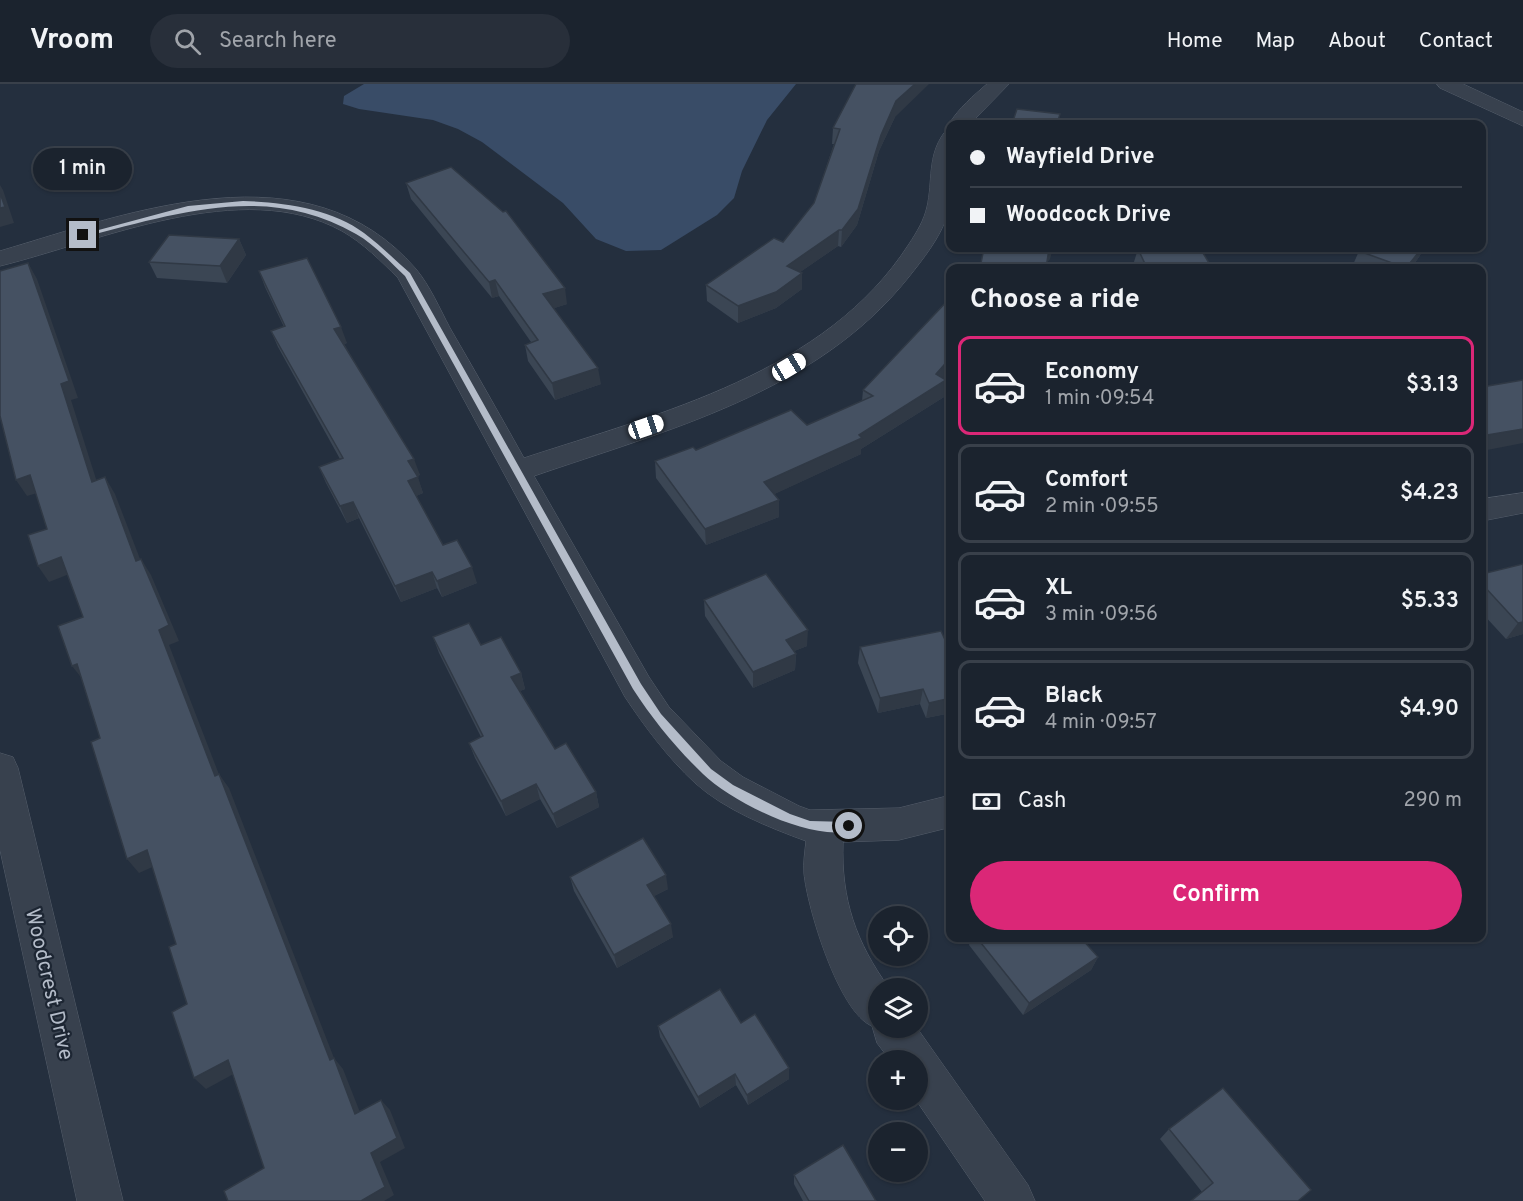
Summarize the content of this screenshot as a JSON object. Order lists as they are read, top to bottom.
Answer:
{
  "streets": {
    "street": ["Woodcrest Drive"]
  },
  "page": {
    "header": "Vroom",
    "search": "Search here",
    "nav": [
      "Home",
      "Map",
      "About",
      "Contact"
    ],
    "banner": ["Wayfield Drive", "Woodcock Drive"],
    "bubble": "1 min",
    "heading": "Choose a ride",
    "list": [
      {
        "name": "Economy",
        "note": "1 min · 09:54",
        "value": "$3.13"
      },
      {
        "name": "Comfort",
        "note": "2 min · 09:55",
        "value": "$4.23"
      },
      {
        "name": "XL",
        "note": "3 min · 09:56",
        "value": "$5.33"
      },
      {
        "name": "Black",
        "note": "4 min · 09:57",
        "value": "$4.90"
      }
    ],
    "pay": ["Cash", "290 m"],
    "buttons": "Confirm",
    "map_buttons": ["+", "−"]
  }
}
